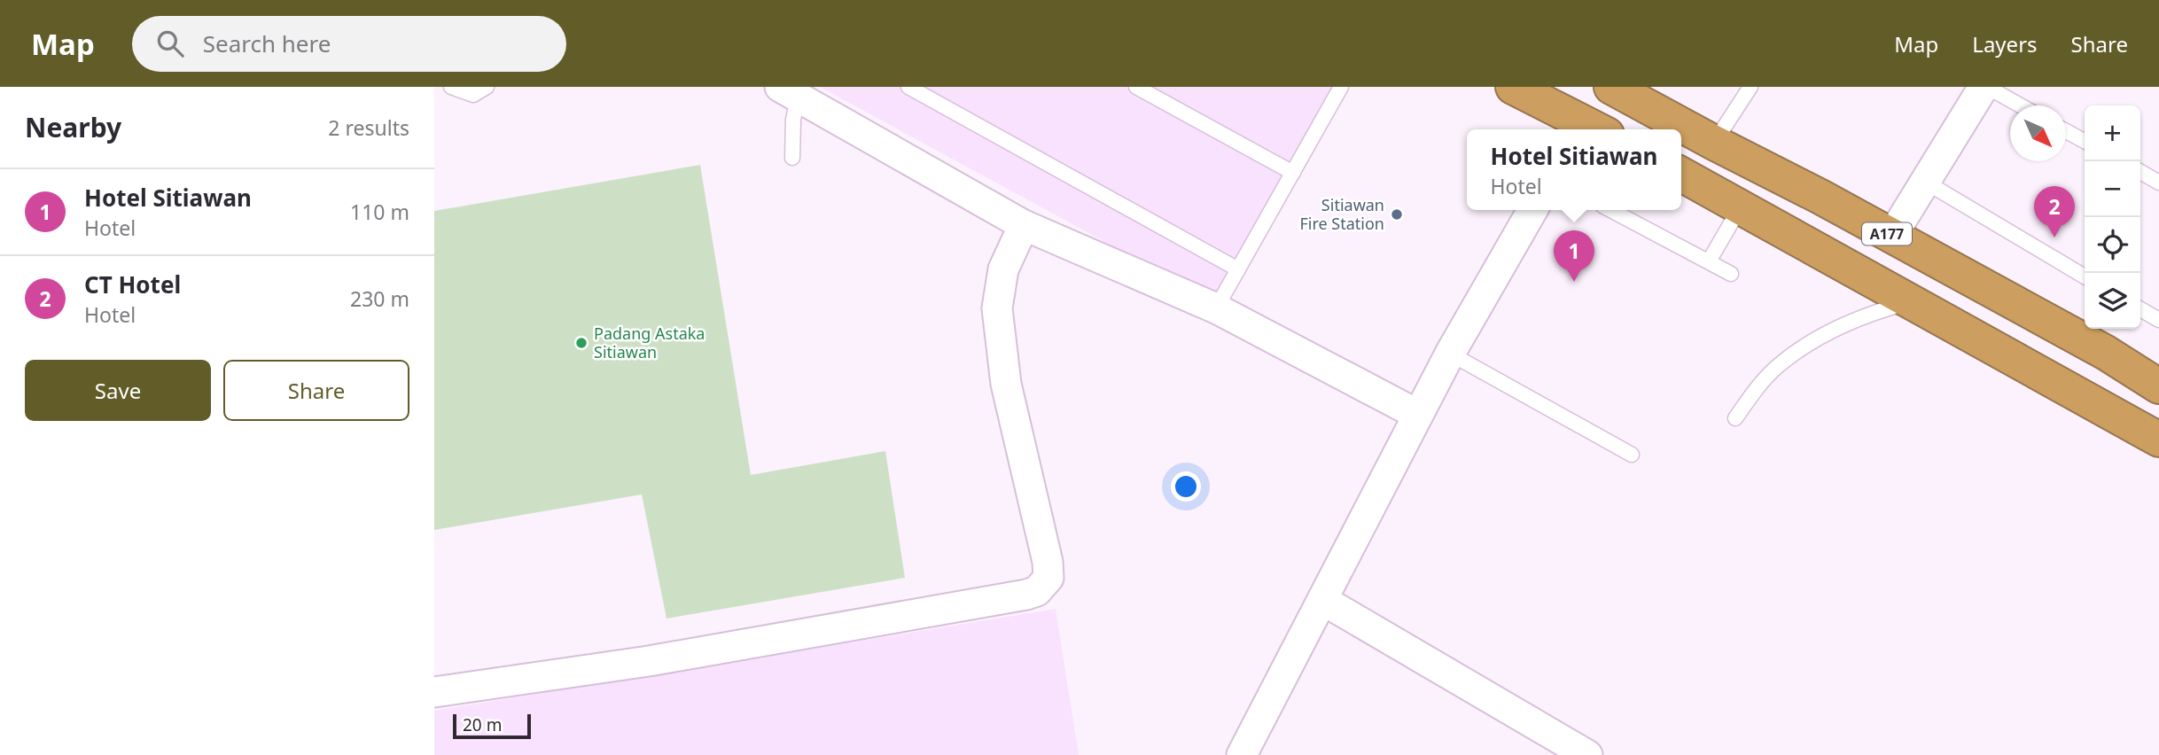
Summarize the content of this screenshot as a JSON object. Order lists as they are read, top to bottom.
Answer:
{
  "streets": {
    "highway": ["A177"]
  },
  "places": ["Sitiawan Fire Station", "Padang Astaka Sitiawan"],
  "scale_bar": "20 m",
  "north": "bottom right",
  "page": {
    "header": "Map",
    "search": "Search here",
    "nav": ["Map", "Layers", "Share"],
    "heading": ["Nearby", "2 results"],
    "map_buttons": ["+", "−"],
    "popup": ["Hotel Sitiawan", "Hotel"],
    "list": [
      {
        "mark": "1",
        "name": "Hotel Sitiawan",
        "note": "Hotel",
        "value": "110 m"
      },
      {
        "mark": "2",
        "name": "CT Hotel",
        "note": "Hotel",
        "value": "230 m"
      }
    ],
    "pins": ["2", "1"],
    "buttons": ["Save", "Share"],
    "scale": "20 m"
  }
}
